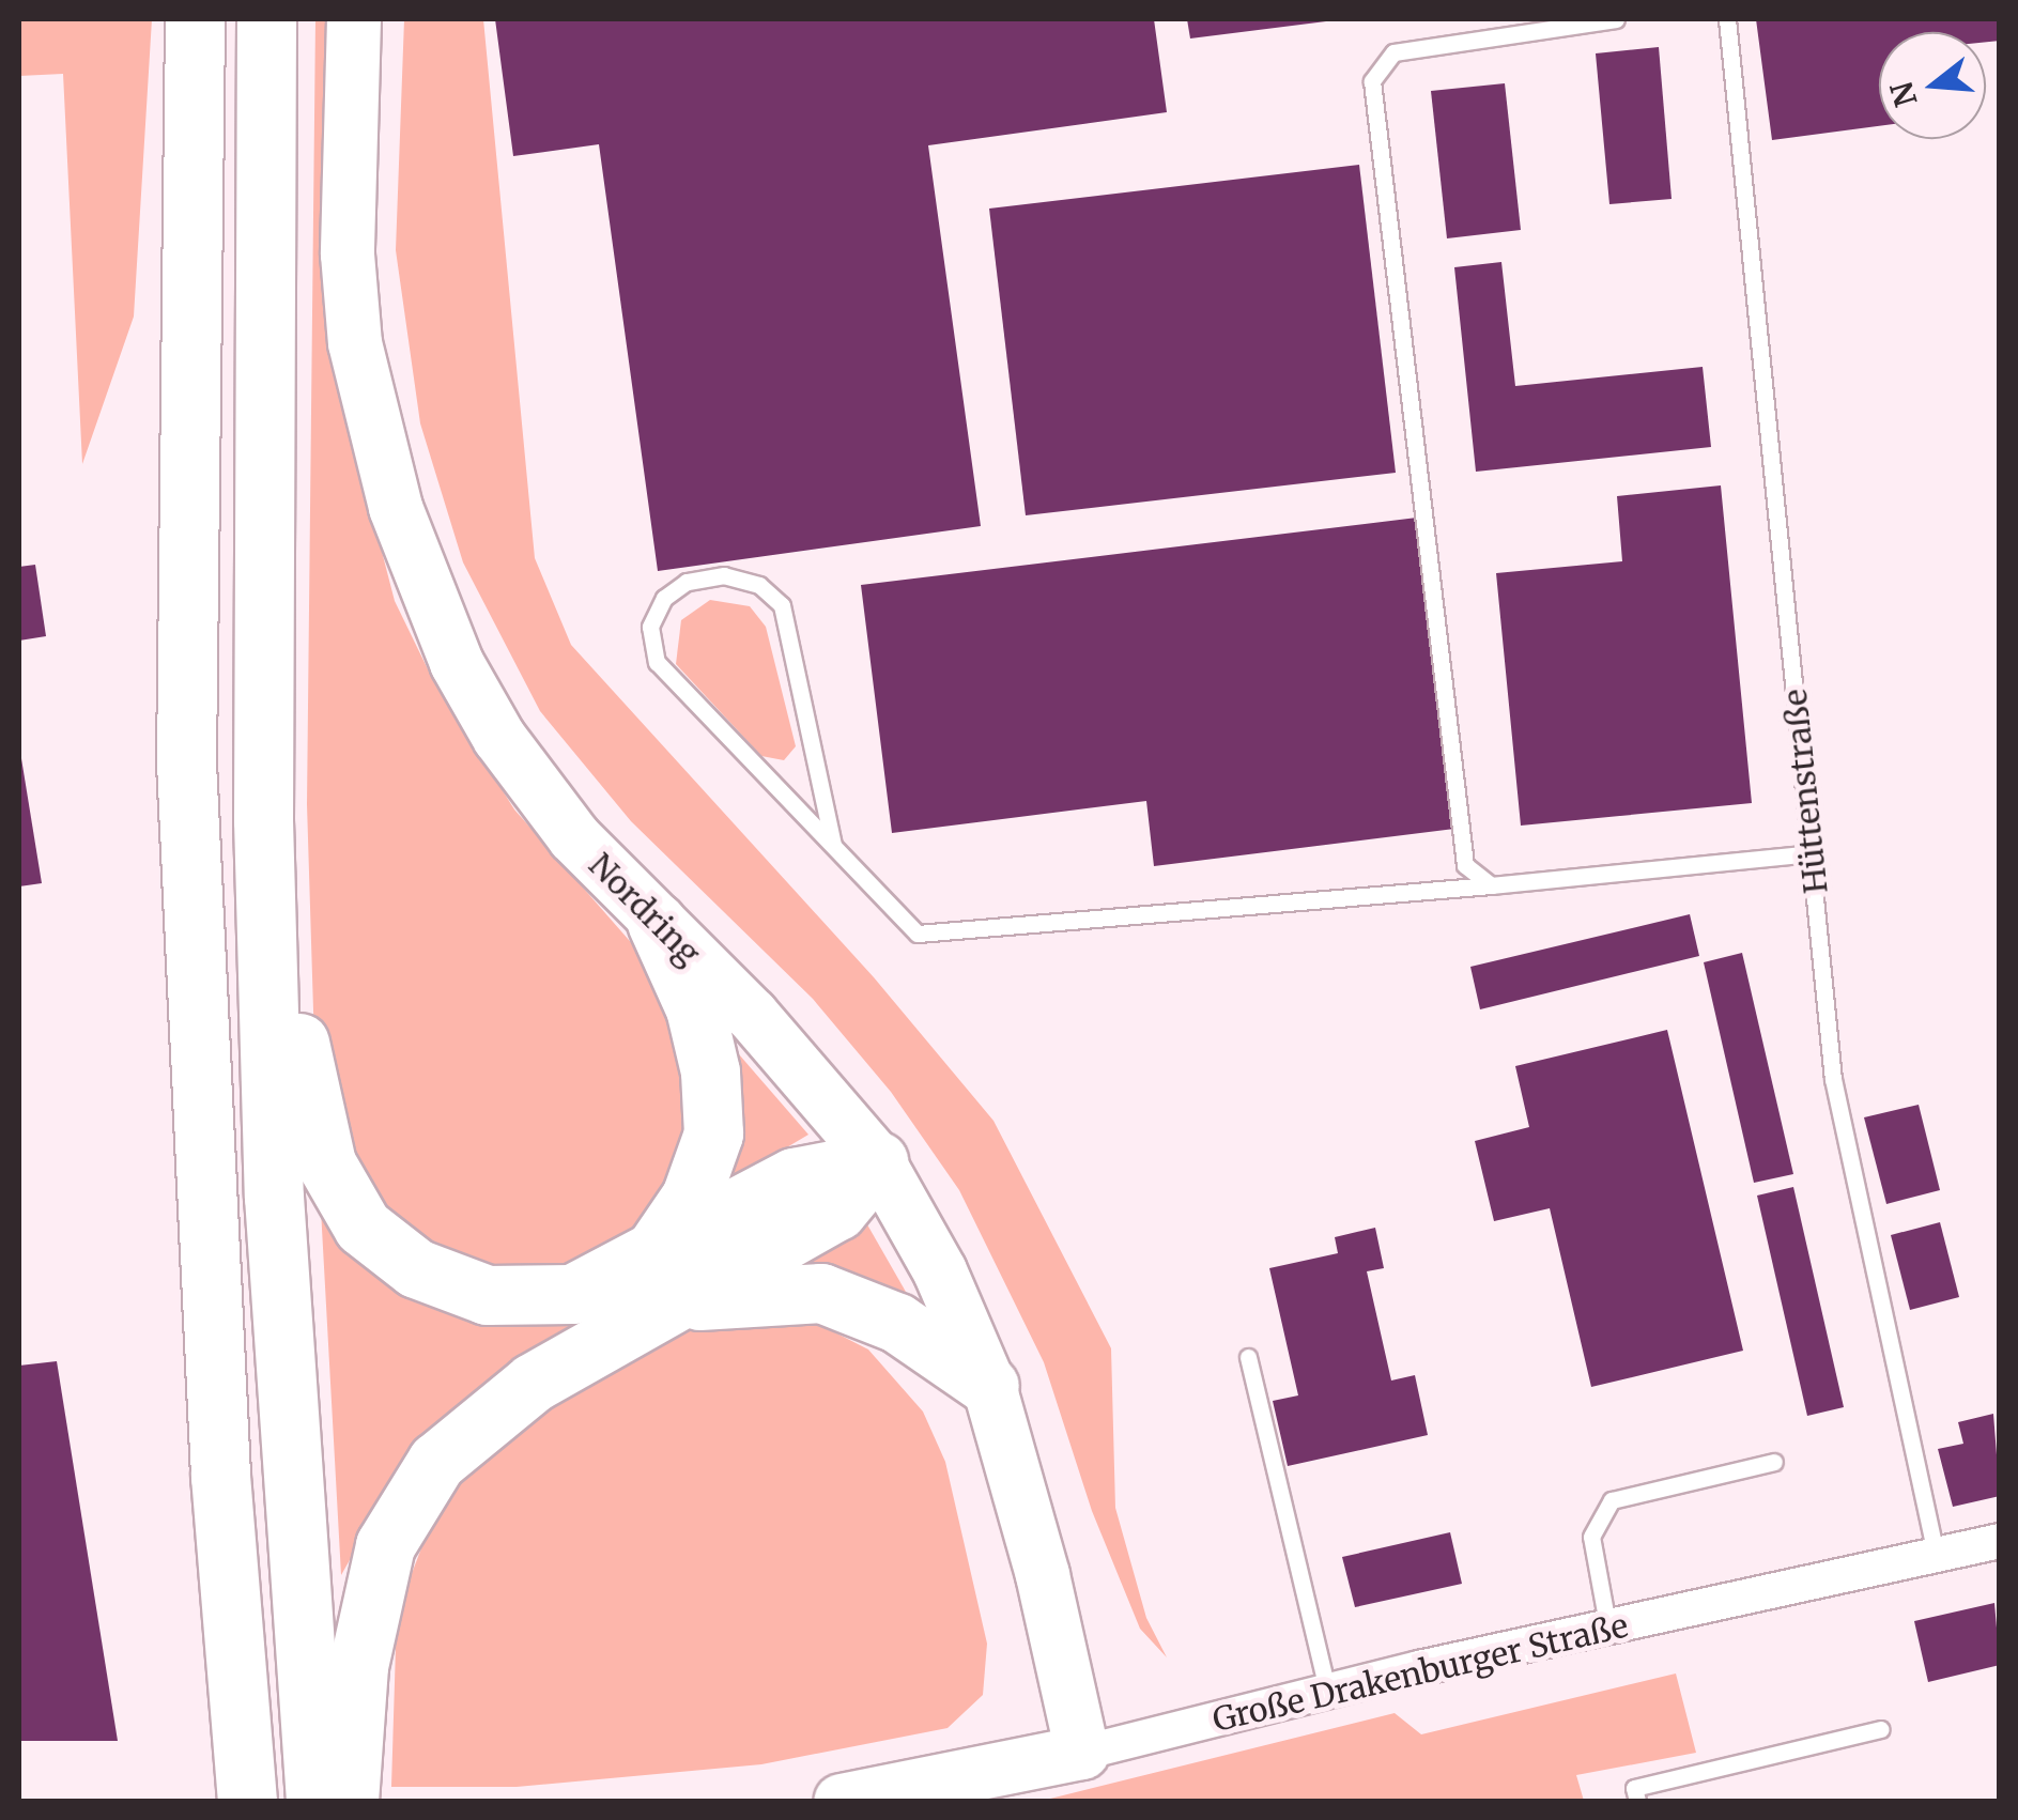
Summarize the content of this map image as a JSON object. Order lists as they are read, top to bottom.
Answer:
{
  "streets": {
    "main road": ["Nordring", "Große Drakenburger Straße"],
    "lane": ["Hüttenstraße"]
  },
  "crossings": [
    ["Hüttenstraße", "Große Drakenburger Straße"],
    ["Nordring", "Große Drakenburger Straße"]
  ],
  "north": "left"
}
